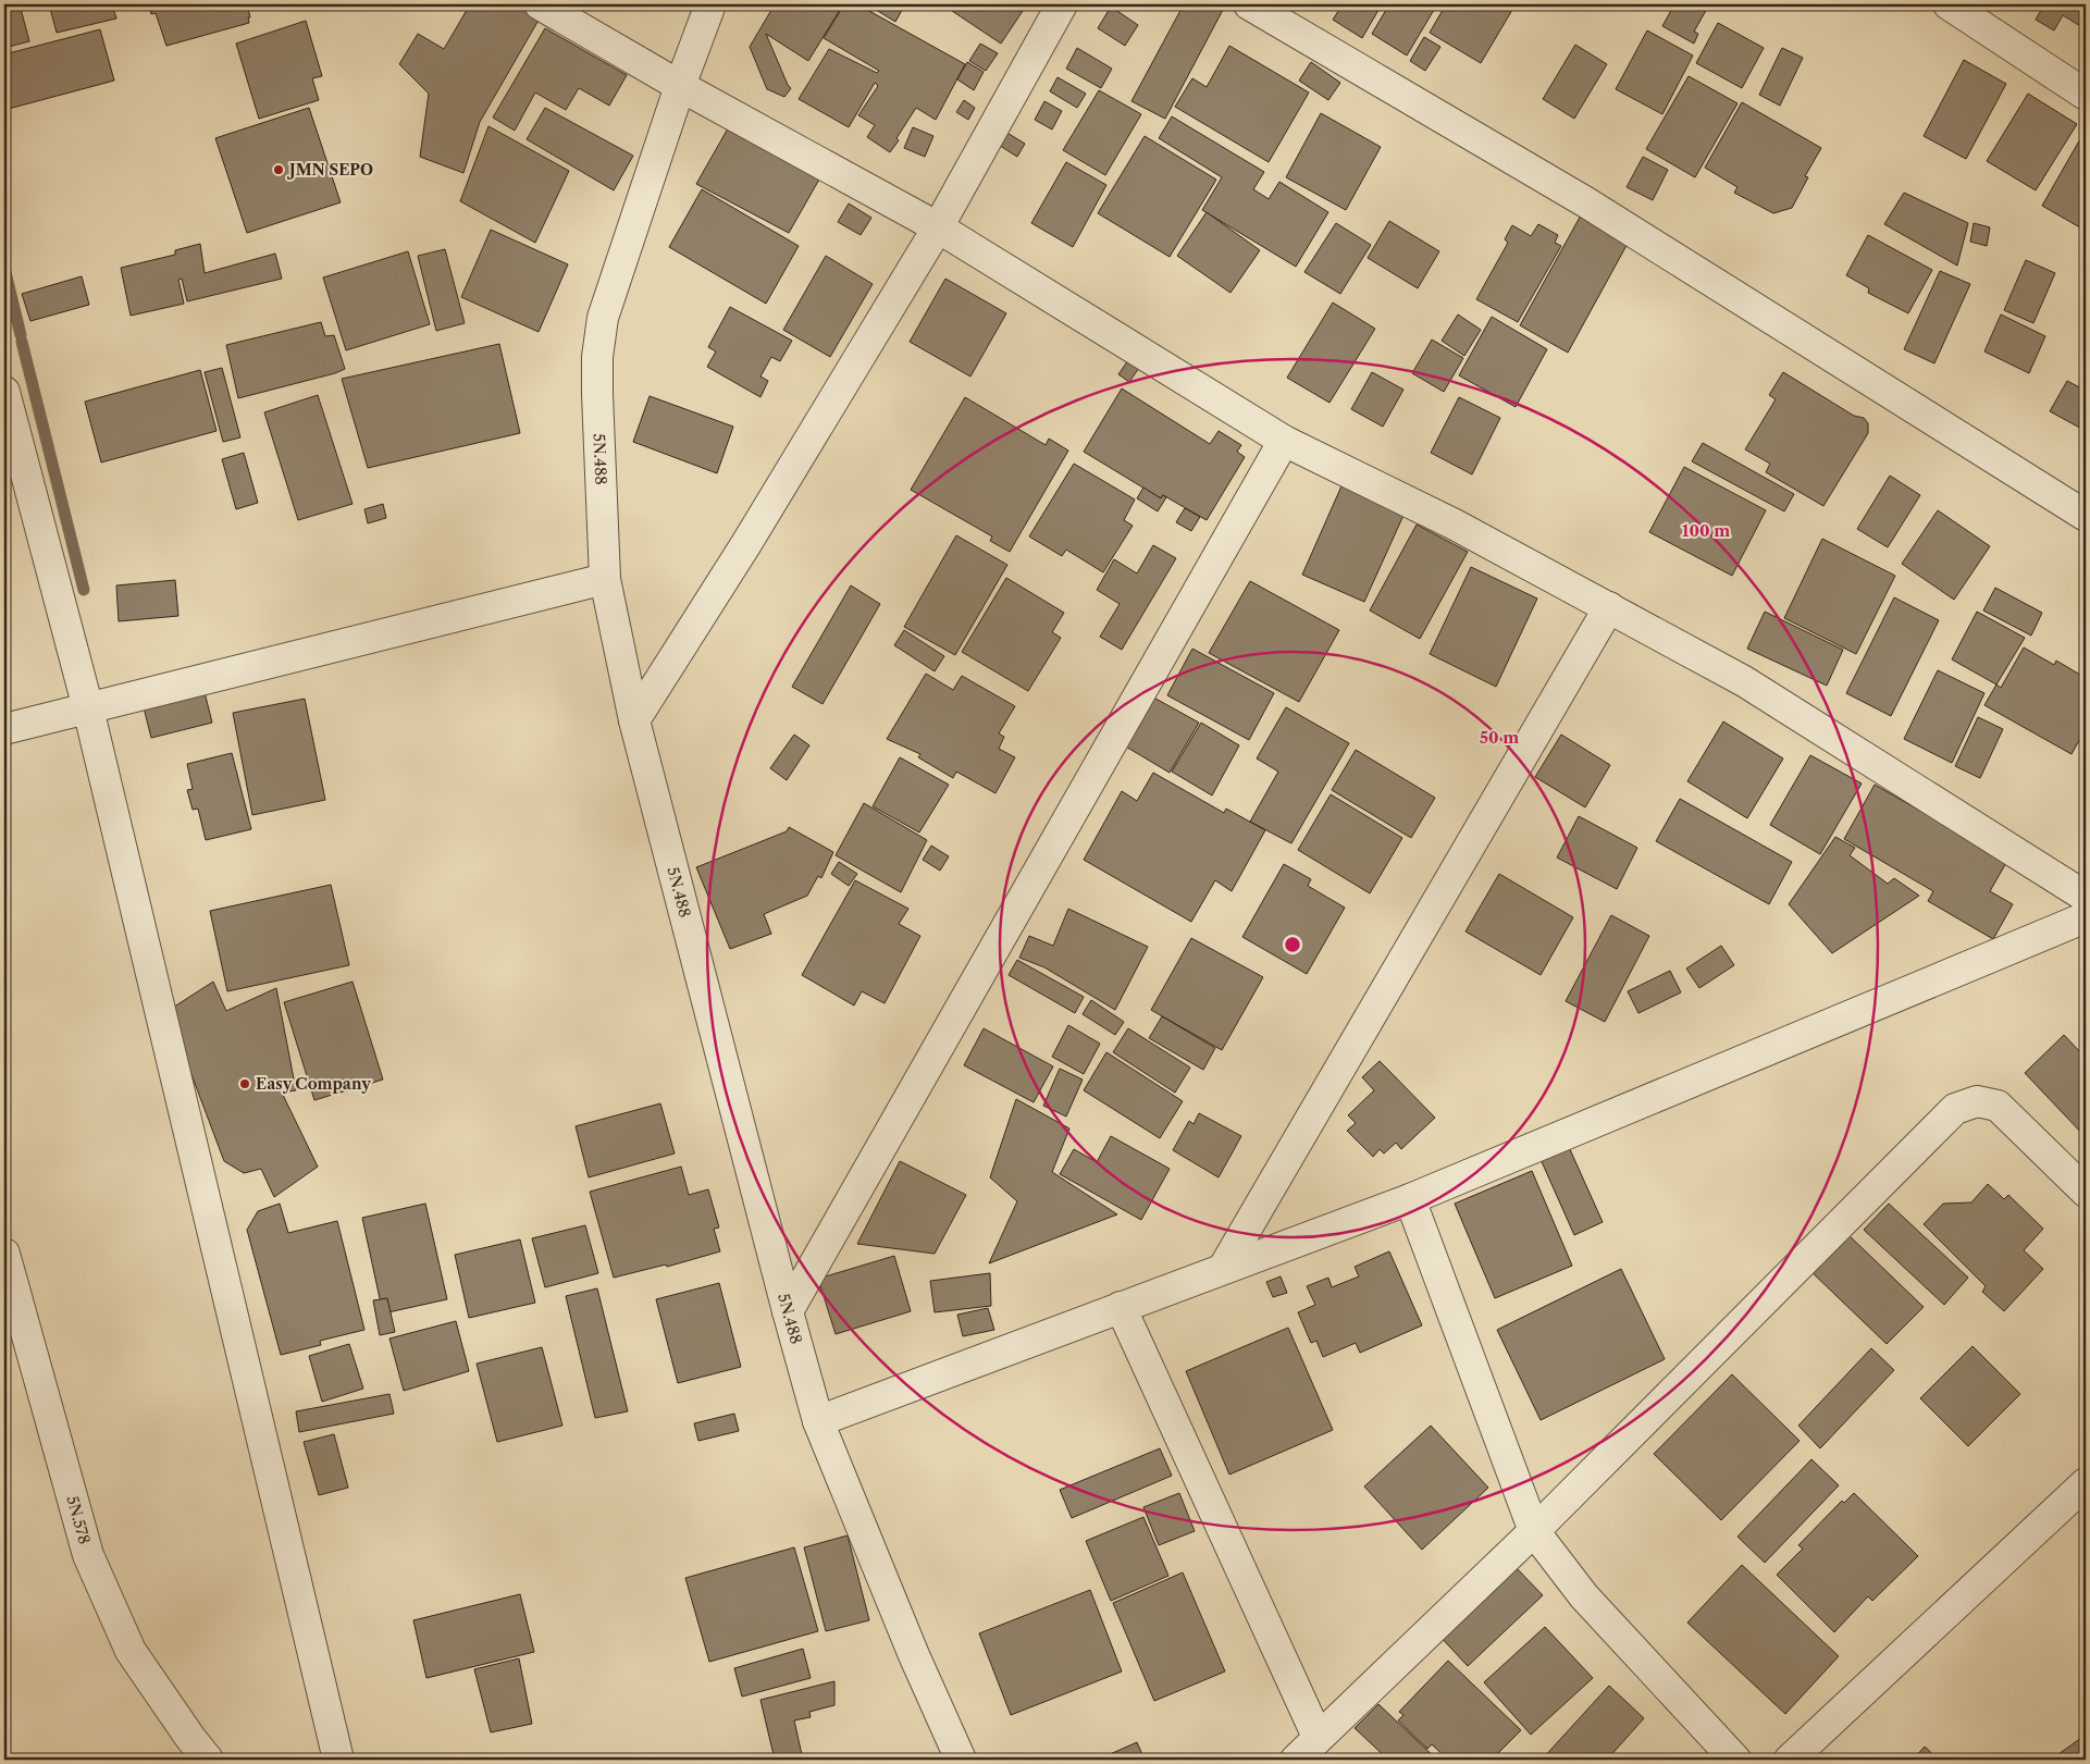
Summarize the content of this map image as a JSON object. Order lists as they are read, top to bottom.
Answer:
{
  "streets": {
    "street": ["5N.488", "5N.578"]
  },
  "places": ["JMN SEPO", "Easy Company"],
  "rings": ["100 m", "50 m"]
}
